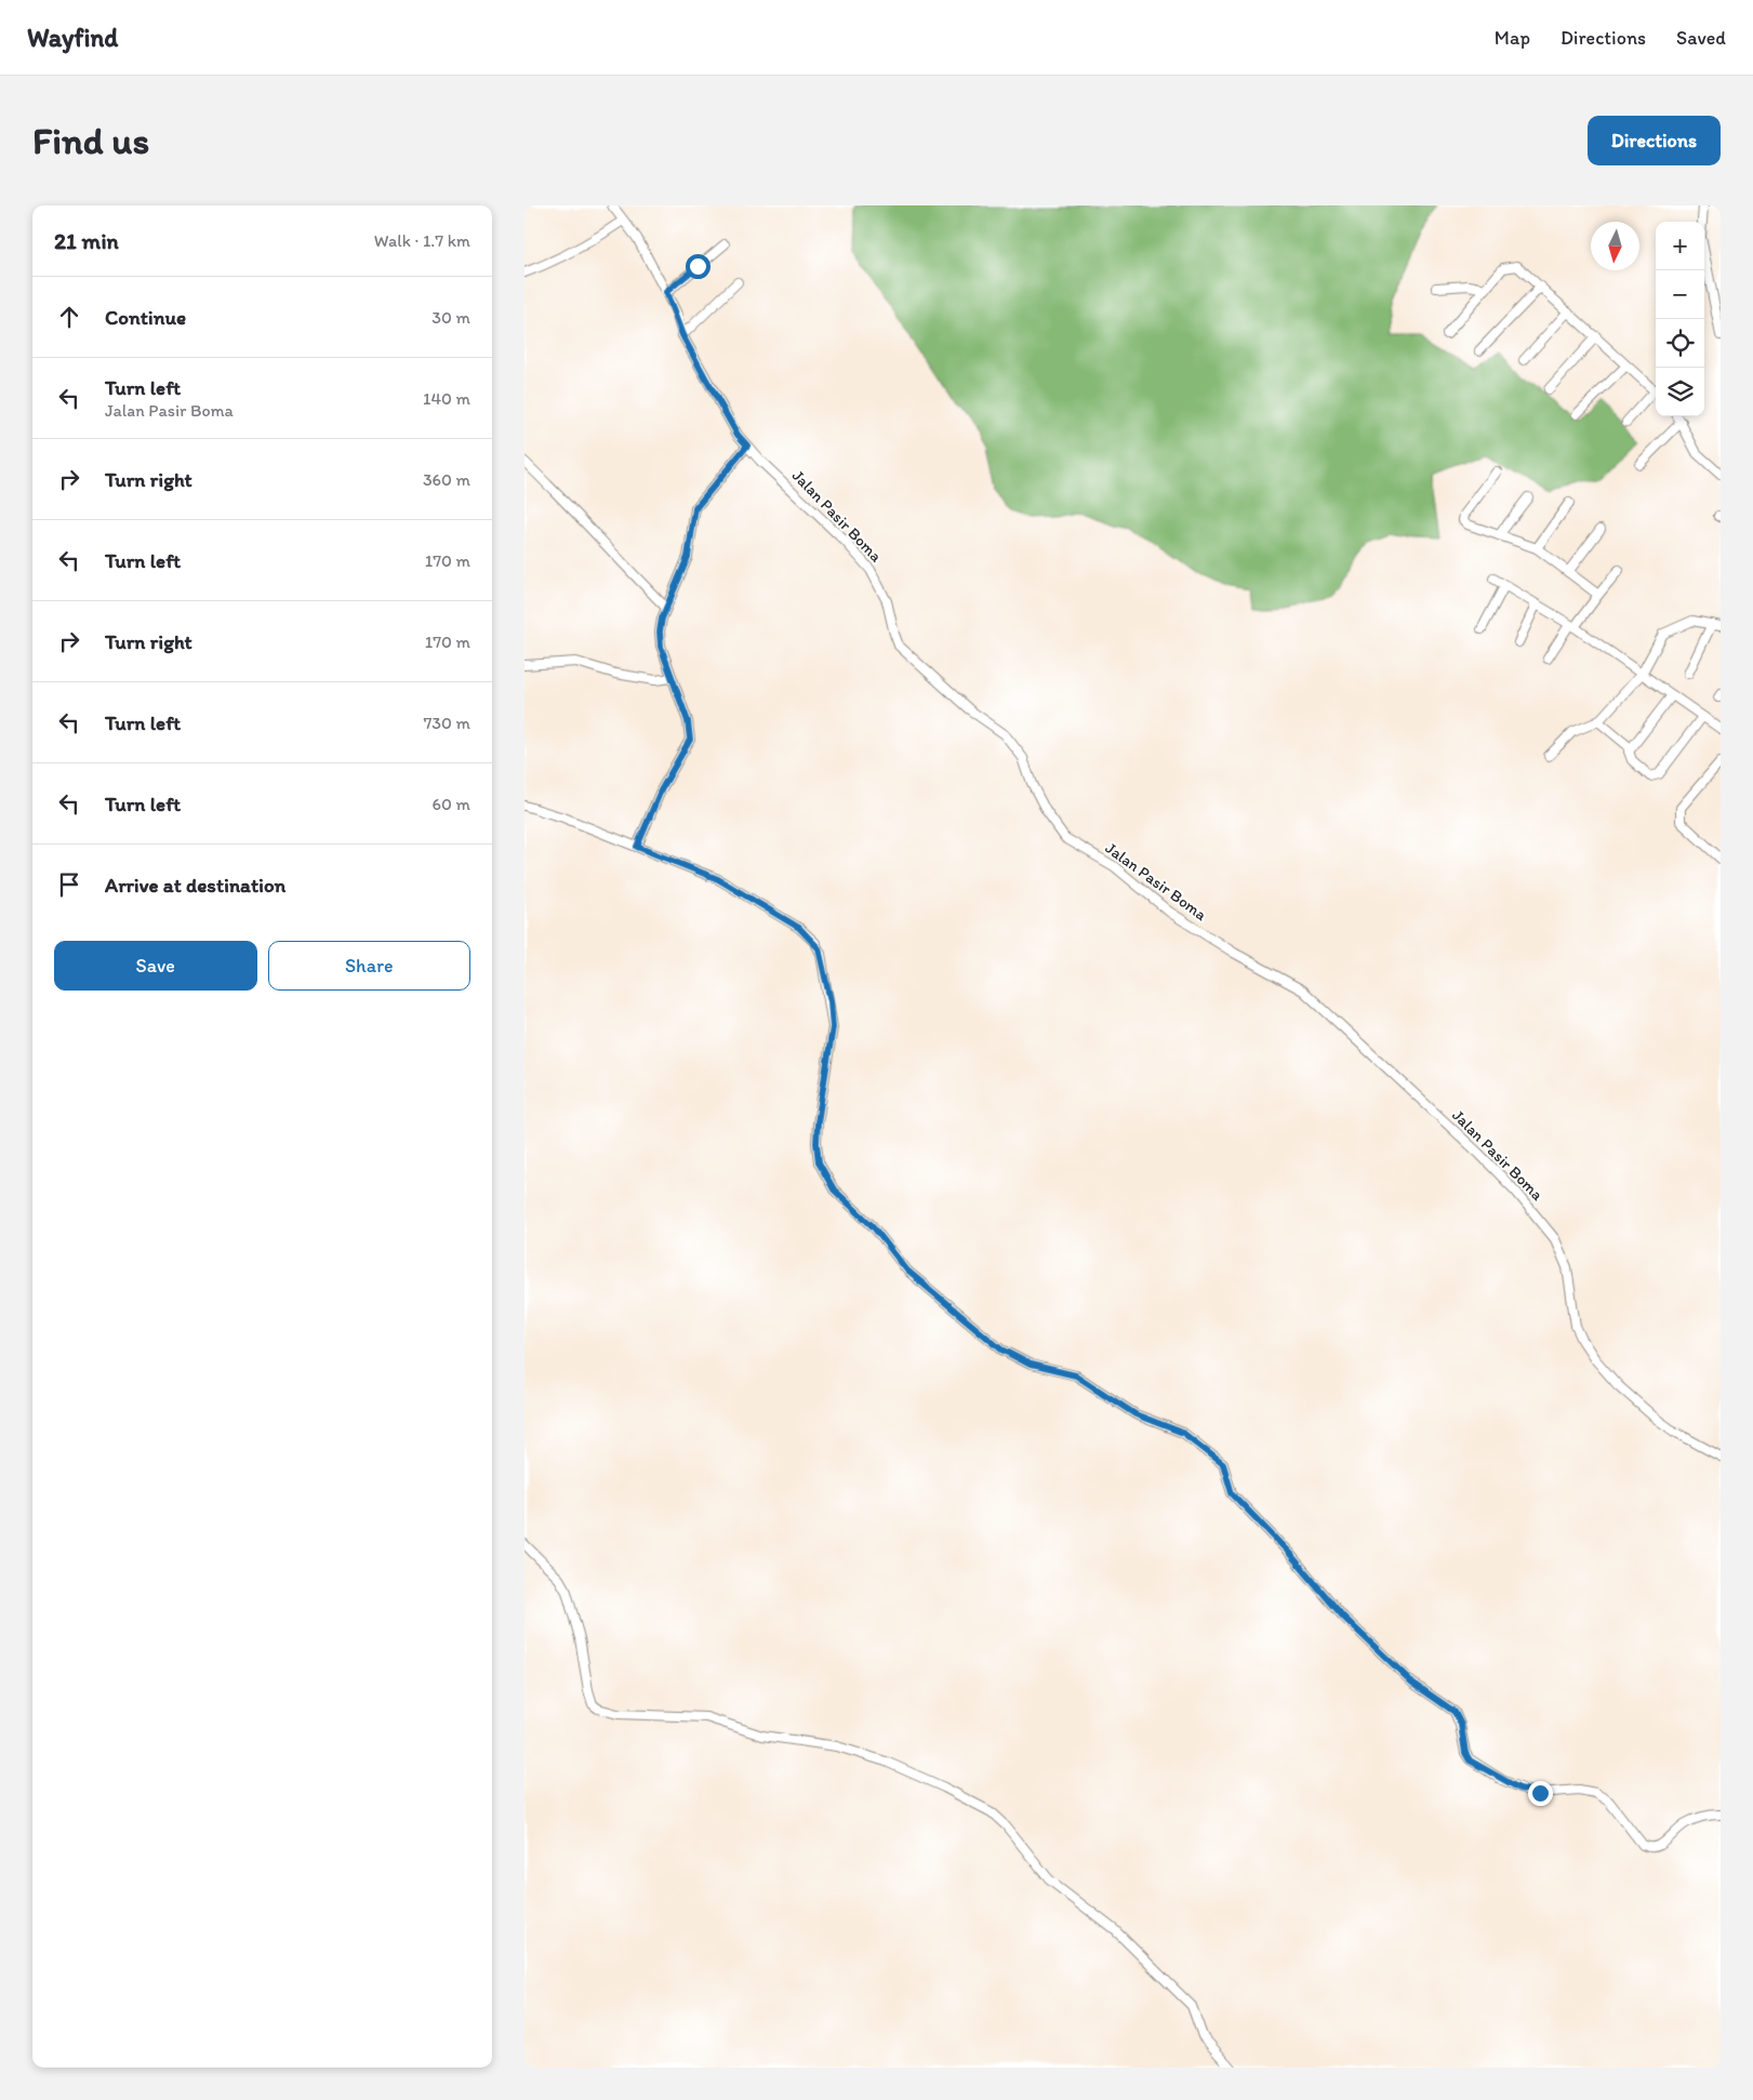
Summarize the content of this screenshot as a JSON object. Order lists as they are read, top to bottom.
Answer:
{
  "streets": {
    "street": ["Jalan Pasir Boma"]
  },
  "north": "bottom",
  "page": {
    "header": "Wayfind",
    "nav": ["Map", "Directions", "Saved"],
    "buttons": [
      "Directions",
      ["Save", "Share"]
    ],
    "title": "Find us",
    "heading": ["21 min", "Walk · 1.7 km"],
    "map_buttons": ["+", "−"],
    "list": [
      ["Continue", "30 m"],
      ["Turn left", "Jalan Pasir Boma", "140 m"],
      ["Turn right", "360 m"],
      ["Turn left", "170 m"],
      ["Turn right", "170 m"],
      ["Turn left", "730 m"],
      ["Turn left", "60 m"],
      "Arrive at destination"
    ]
  }
}
